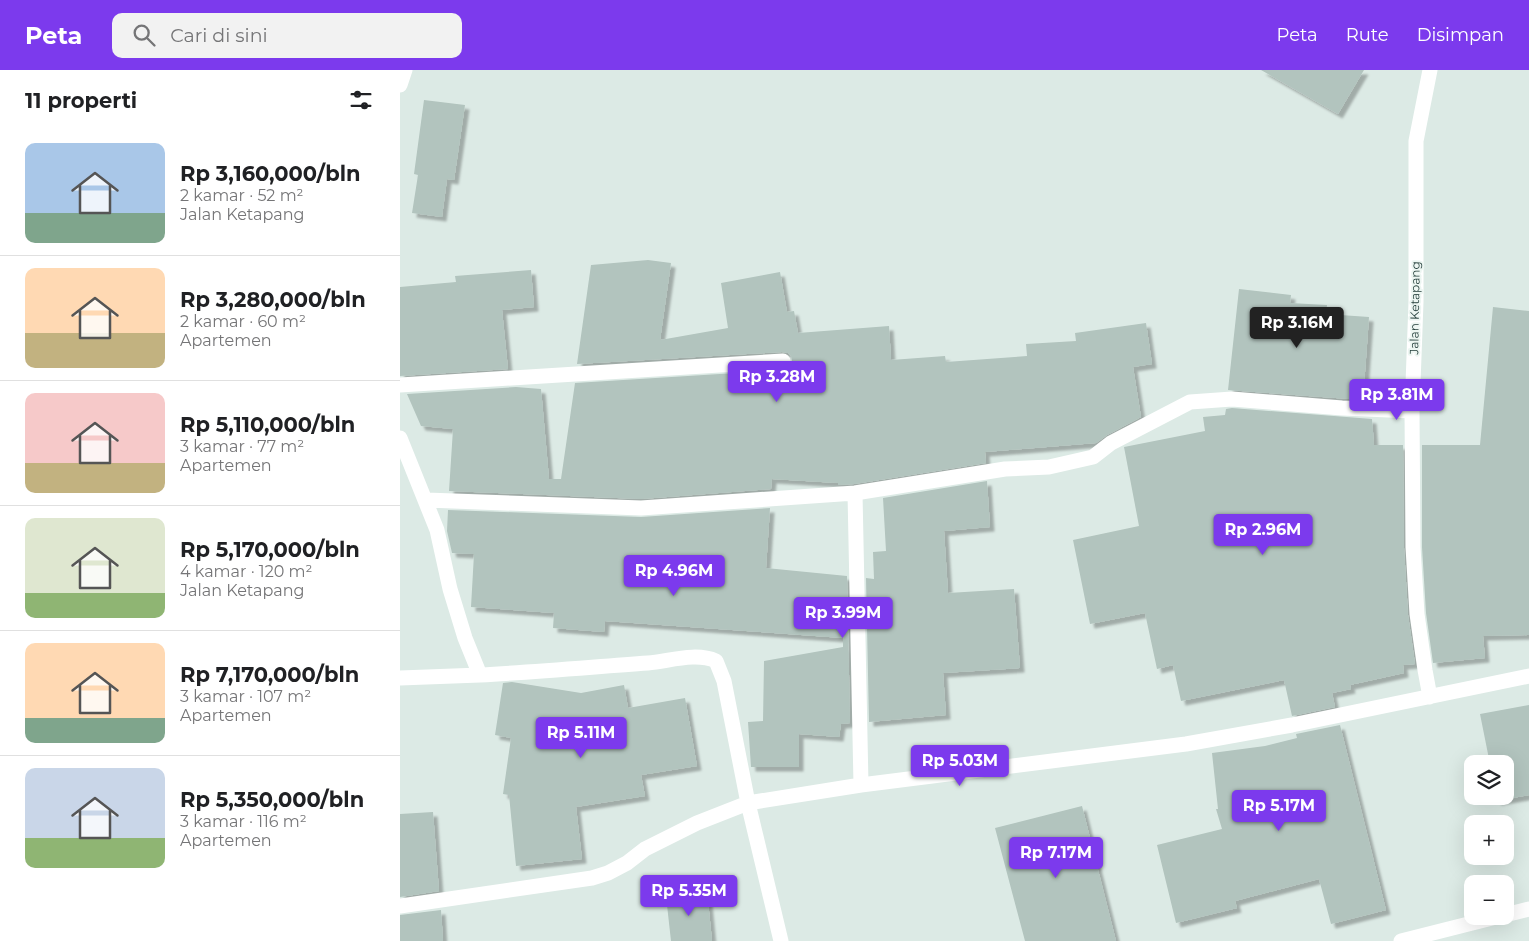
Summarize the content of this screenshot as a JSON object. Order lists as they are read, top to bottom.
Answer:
{
  "streets": {
    "street": ["Jalan Ketapang"]
  },
  "page": {
    "header": "Peta",
    "search": "Cari di sini",
    "nav": ["Peta", "Rute", "Disimpan"],
    "heading": "11 properti",
    "list": [
      {
        "name": "Rp 3,160,000/bln",
        "note": "2 kamar · 52 m² · Jalan Ketapang"
      },
      {
        "name": "Rp 3,280,000/bln",
        "note": "2 kamar · 60 m² · Apartemen"
      },
      {
        "name": "Rp 5,110,000/bln",
        "note": "3 kamar · 77 m² · Apartemen"
      },
      {
        "name": "Rp 5,170,000/bln",
        "note": "4 kamar · 120 m² · Jalan Ketapang"
      },
      {
        "name": "Rp 7,170,000/bln",
        "note": "3 kamar · 107 m² · Apartemen"
      },
      {
        "name": "Rp 5,350,000/bln",
        "note": "3 kamar · 116 m² · Apartemen"
      }
    ],
    "price": [
      "Rp 3.16M",
      "Rp 3.28M",
      "Rp 3.81M",
      "Rp 2.96M",
      "Rp 4.96M",
      "Rp 3.99M",
      "Rp 5.11M",
      "Rp 5.03M",
      "Rp 5.17M",
      "Rp 7.17M",
      "Rp 5.35M"
    ],
    "map_buttons": ["+", "−"]
  }
}
